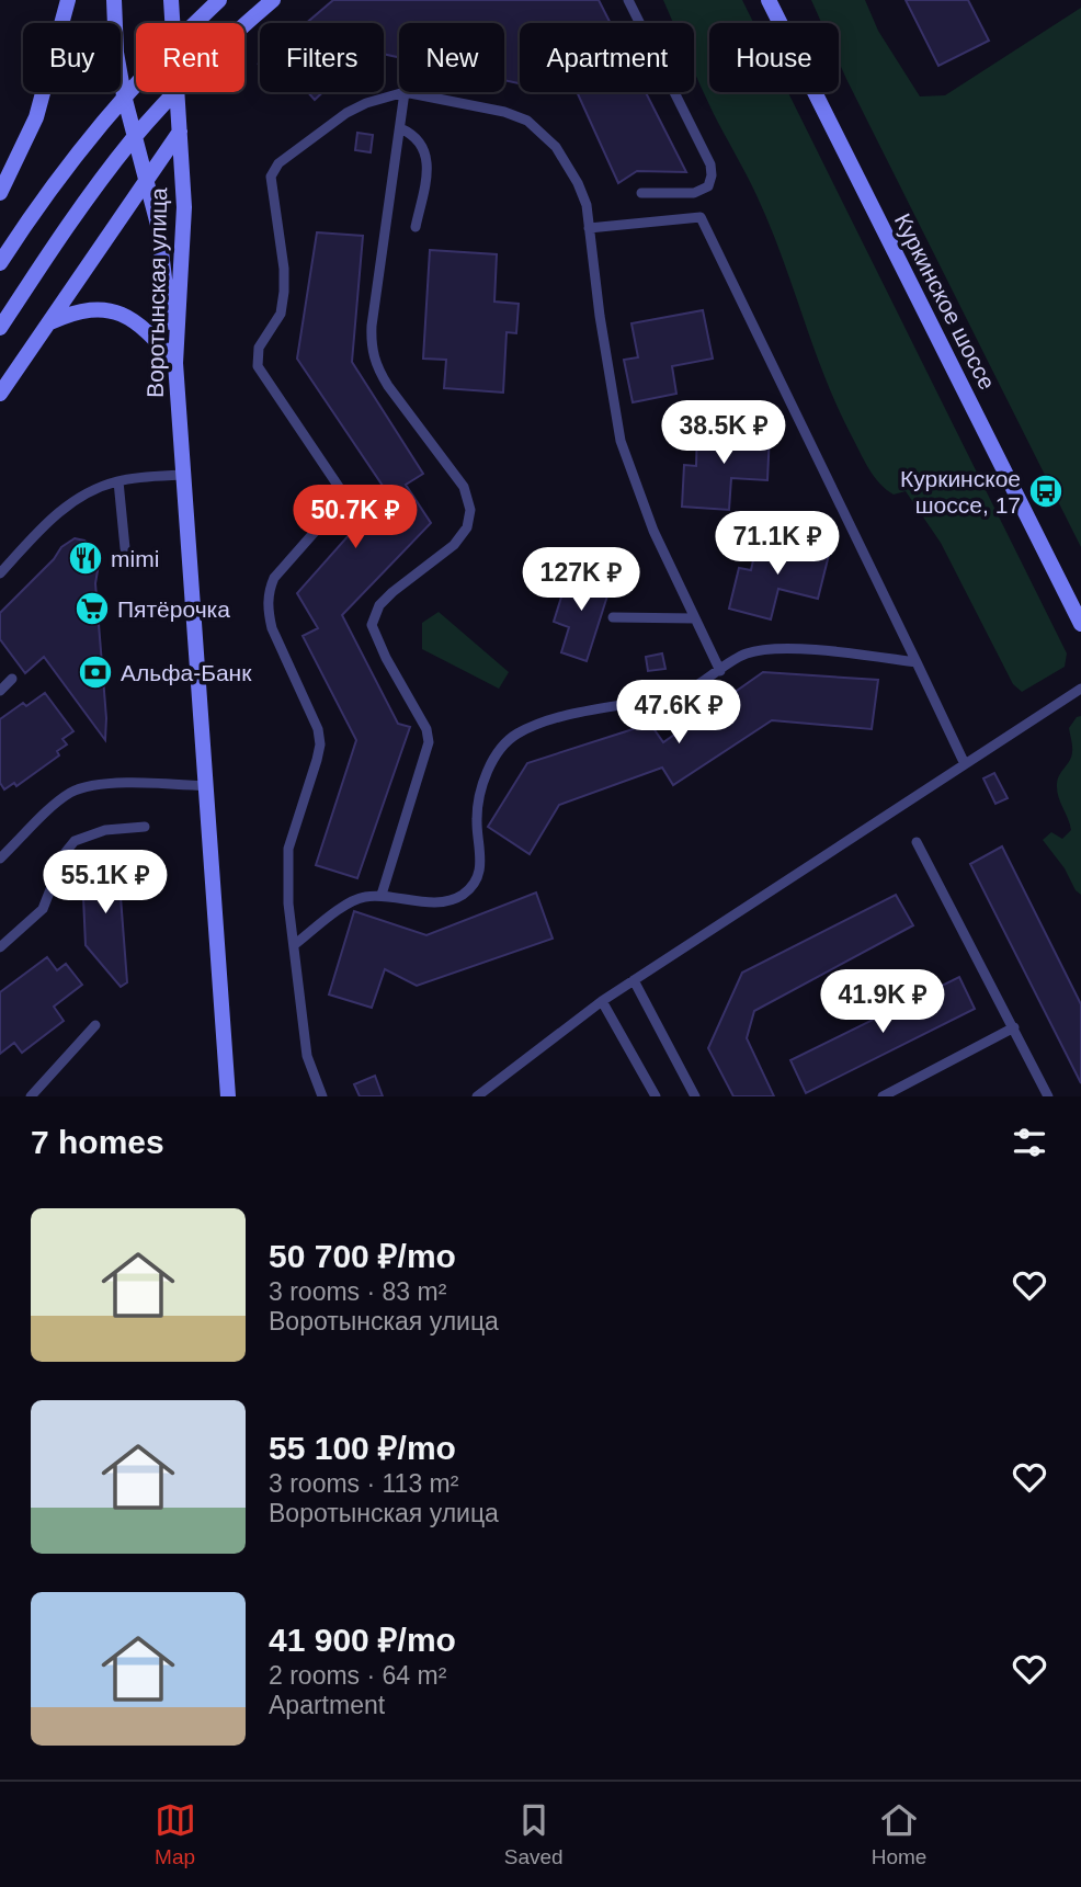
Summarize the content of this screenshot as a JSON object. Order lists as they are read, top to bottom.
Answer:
{
  "streets": {
    "main road": ["Воротынская улица", "Куркинское шоссе"]
  },
  "places": {
    "bus stop": ["Куркинское шоссе, 17"],
    "restaurant": ["mimi"],
    "supermarket": ["Пятёрочка"],
    "bank": ["Альфа-Банк"]
  },
  "page": {
    "chip": [
      "Buy",
      "Rent",
      "Filters",
      "New",
      "Apartment",
      "House"
    ],
    "price": [
      "38.5K ₽",
      "50.7K ₽",
      "71.1K ₽",
      "127K ₽",
      "47.6K ₽",
      "55.1K ₽",
      "41.9K ₽"
    ],
    "heading": "7 homes",
    "list": [
      {
        "name": "50 700 ₽/mo",
        "note": "3 rooms · 83 m² · Воротынская улица"
      },
      {
        "name": "55 100 ₽/mo",
        "note": "3 rooms · 113 m² · Воротынская улица"
      },
      {
        "name": "41 900 ₽/mo",
        "note": "2 rooms · 64 m² · Apartment"
      }
    ],
    "tabs": ["Map", "Saved", "Home"]
  }
}
